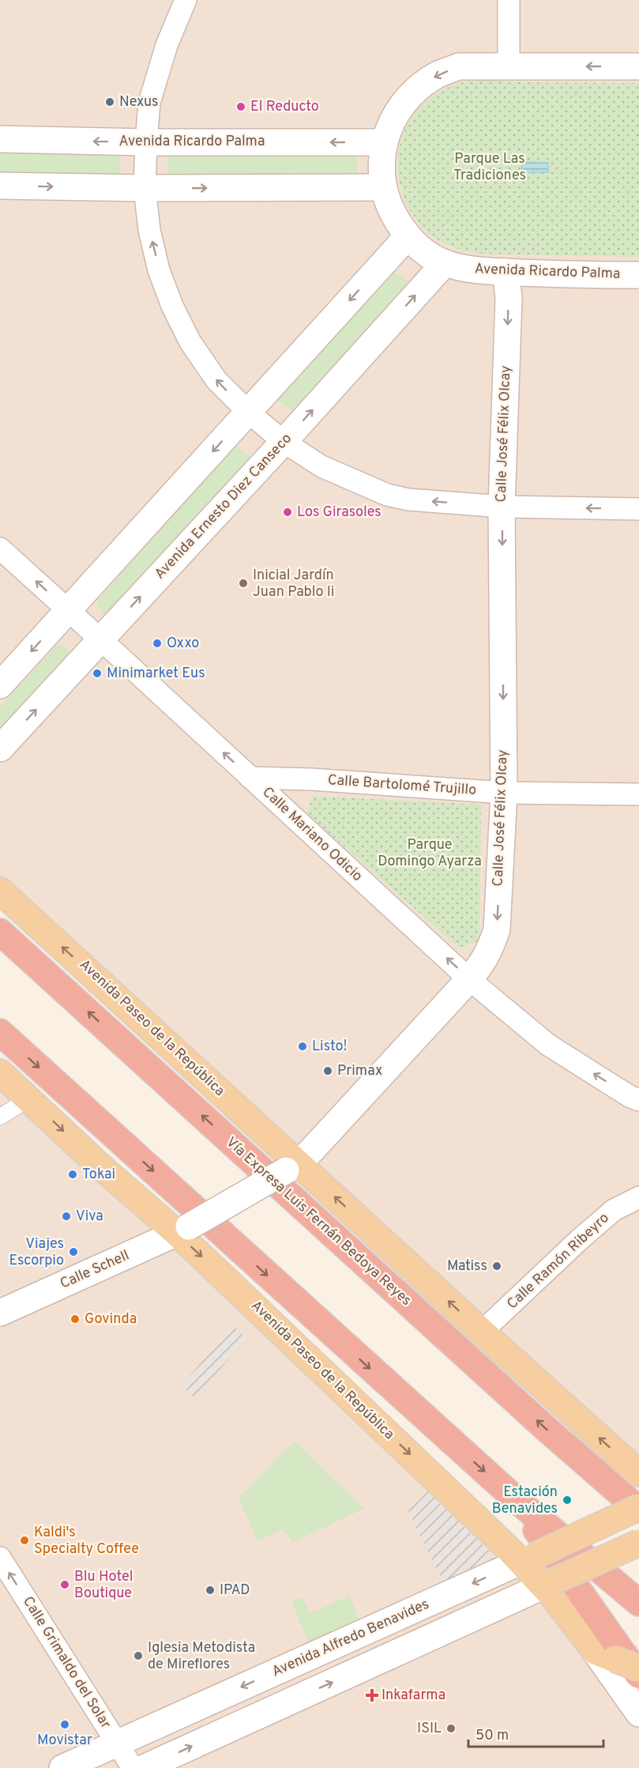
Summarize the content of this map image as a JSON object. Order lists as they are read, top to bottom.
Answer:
{
  "streets": {
    "highway": ["Vía Expresa Luis Fernán Bedoya Reyes"],
    "main road": ["Avenida Paseo de la República", "Avenida Alfredo Benavides"],
    "street": [
      "Avenida Ricardo Palma",
      "Calle José Félix Olcay",
      "Avenida Ernesto Diez Canseco",
      "Calle Bartolomé Trujillo",
      "Calle Mariano Odicio",
      "Calle Ramón Ribeyro",
      "Calle Schell",
      "Calle Grimaldo del Solar"
    ]
  },
  "crossings": [
    ["Avenida Ricardo Palma", "Calle José Félix Olcay"],
    ["Avenida Ricardo Palma", "Avenida Ernesto Diez Canseco"],
    ["Calle José Félix Olcay", "Calle Bartolomé Trujillo"],
    ["Calle José Félix Olcay", "Calle Mariano Odicio"],
    ["Calle José Félix Olcay", "Avenida Paseo de la República"],
    ["Calle José Félix Olcay", "Calle Schell"],
    ["Avenida Ernesto Diez Canseco", "Calle Mariano Odicio"],
    ["Calle Bartolomé Trujillo", "Calle Mariano Odicio"],
    ["Avenida Paseo de la República", "Calle Ramón Ribeyro"],
    ["Avenida Paseo de la República", "Calle Schell"],
    ["Avenida Paseo de la República", "Avenida Alfredo Benavides"],
    ["Vía Expresa Luis Fernán Bedoya Reyes", "Avenida Alfredo Benavides"],
    ["Avenida Alfredo Benavides", "Calle Grimaldo del Solar"]
  ],
  "one_way": [
    "Calle José Félix Olcay",
    "Calle Mariano Odicio",
    "Avenida Alfredo Benavides",
    "Calle Grimaldo del Solar"
  ],
  "parks": ["Parque Las Tradiciones", "Parque Domingo Ayarza"],
  "places": {
    "other": [
      "Nexus",
      "El Reducto",
      "Los Girasoles",
      "Inicial Jardín Juan Pablo Ii",
      "Oxxo",
      "Minimarket Eus",
      "Listo!",
      "Primax",
      "Tokai",
      "Viva",
      "Viajes Escorpio",
      "Matiss",
      "Govinda",
      "Estación Benavides",
      "Kaldi's Specialty Coffee",
      "Blu Hotel Boutique",
      "IPAD",
      "Iglesia Metodista de Mireflores",
      "Movistar",
      "ISIL"
    ],
    "health": ["Inkafarma"]
  },
  "scale_bar": "50 m"
}
